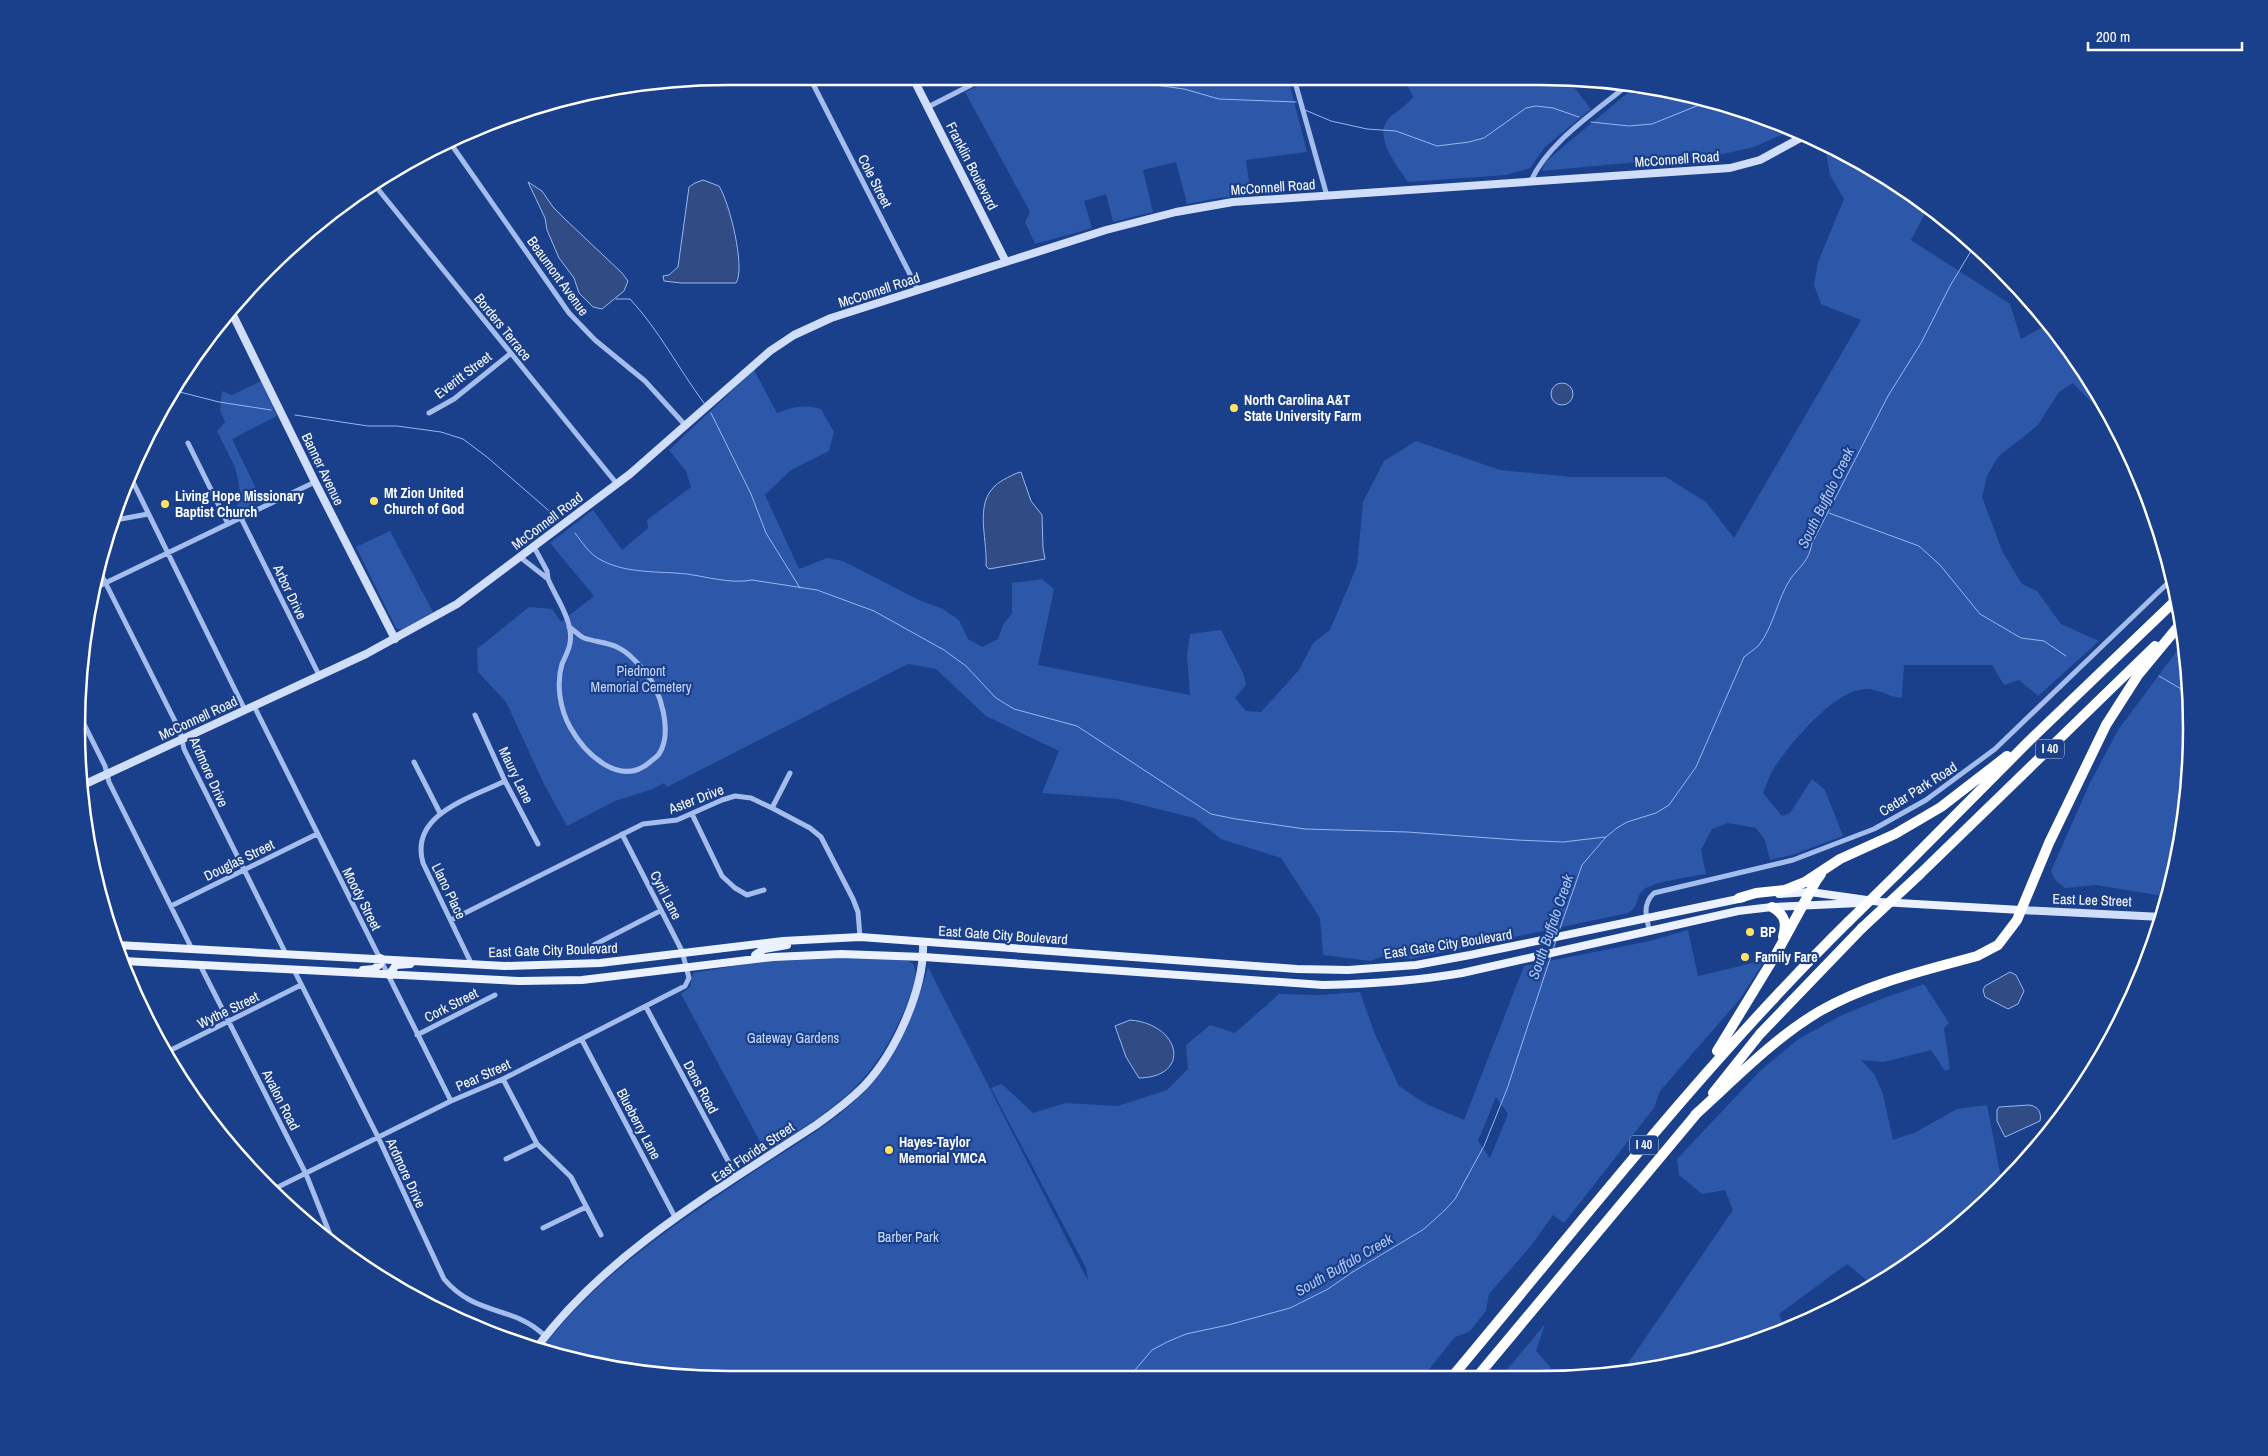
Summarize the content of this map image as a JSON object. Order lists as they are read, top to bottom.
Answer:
{
  "streets": {
    "highway": ["I 40"],
    "main road": ["East Gate City Boulevard"],
    "street": [
      "McConnell Road",
      "Franklin Boulevard",
      "Cole Street",
      "Beaumont Avenue",
      "Borders Terrace",
      "Everitt Street",
      "Banner Avenue",
      "Arbor Drive",
      "Ardmore Drive",
      "Maury Lane",
      "Cedar Park Road",
      "Aster Drive",
      "Douglas Street",
      "Llano Place",
      "Cyril Lane",
      "Moody Street",
      "East Lee Street",
      "Cork Street",
      "Wythe Street",
      "Pear Street",
      "Dans Road",
      "Avalon Road",
      "Blueberry Lane",
      "East Florida Street"
    ]
  },
  "crossings": [
    ["McConnell Road", "Franklin Boulevard"],
    ["McConnell Road", "Cole Street"],
    ["McConnell Road", "Beaumont Avenue"],
    ["McConnell Road", "Borders Terrace"],
    ["McConnell Road", "Banner Avenue"],
    ["McConnell Road", "Arbor Drive"],
    ["McConnell Road", "Ardmore Drive"],
    ["McConnell Road", "Moody Street"],
    ["Borders Terrace", "Everitt Street"],
    ["Ardmore Drive", "Douglas Street"],
    ["Ardmore Drive", "East Gate City Boulevard"],
    ["Ardmore Drive", "Wythe Street"],
    ["Ardmore Drive", "Pear Street"],
    ["Ardmore Drive", "East Florida Street"],
    ["Maury Lane", "Llano Place"],
    ["Cedar Park Road", "East Gate City Boulevard"],
    ["Aster Drive", "Llano Place"],
    ["Aster Drive", "Cyril Lane"],
    ["Aster Drive", "East Gate City Boulevard"],
    ["Douglas Street", "Moody Street"],
    ["Llano Place", "East Gate City Boulevard"],
    ["Cyril Lane", "East Gate City Boulevard"],
    ["Cyril Lane", "Pear Street"],
    ["Moody Street", "East Gate City Boulevard"],
    ["Moody Street", "Cork Street"],
    ["Moody Street", "Pear Street"],
    ["East Lee Street", "East Gate City Boulevard"],
    ["East Gate City Boulevard", "Pear Street"],
    ["East Gate City Boulevard", "Avalon Road"],
    ["East Gate City Boulevard", "East Florida Street"],
    ["Wythe Street", "Avalon Road"],
    ["Pear Street", "Dans Road"],
    ["Pear Street", "Avalon Road"],
    ["Pear Street", "Blueberry Lane"],
    ["Dans Road", "East Florida Street"],
    ["Blueberry Lane", "East Florida Street"]
  ],
  "water": ["South Buffalo Creek"],
  "parks": ["Piedmont Memorial Cemetery", "Gateway Gardens", "Barber Park"],
  "places": [
    "North Carolina A&T State University Farm",
    "Mt Zion United Church of God",
    "Living Hope Missionary Baptist Church",
    "BP",
    "Family Fare",
    "Hayes-Taylor Memorial YMCA"
  ],
  "scale_bar": "200 m"
}
